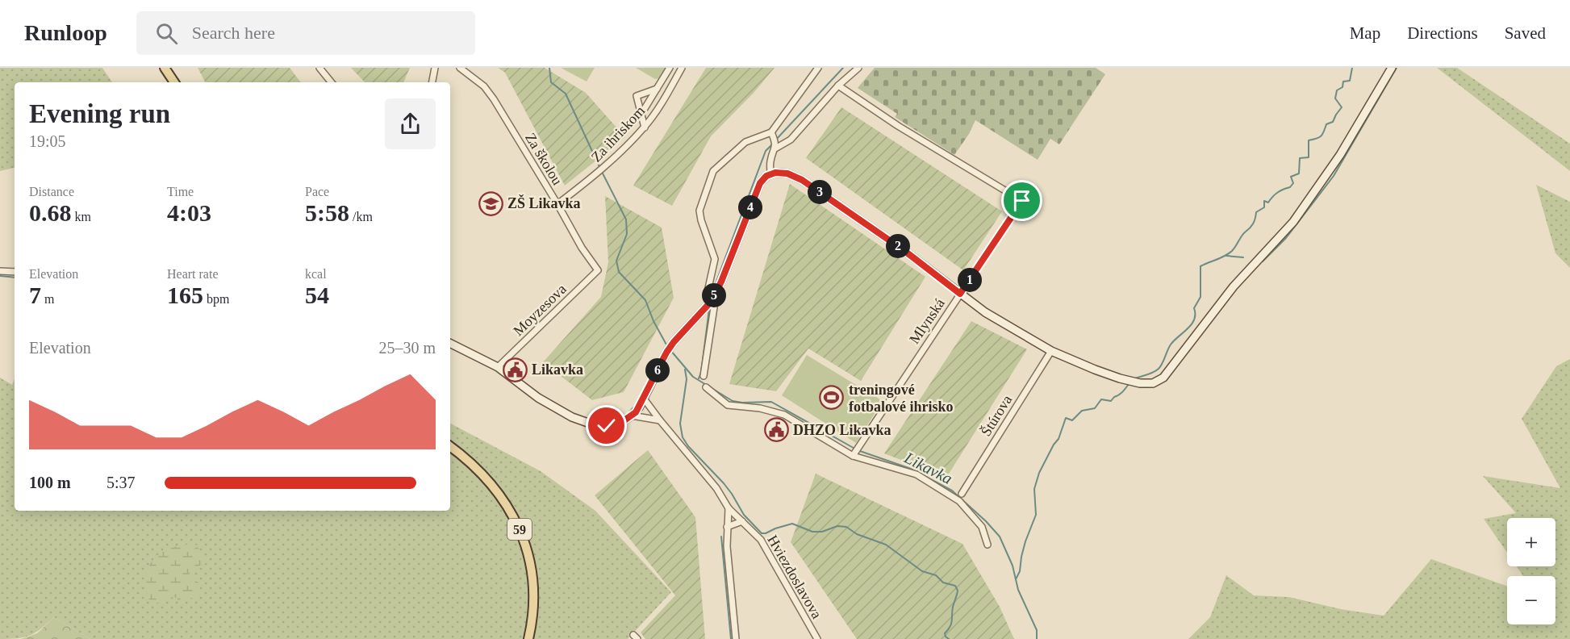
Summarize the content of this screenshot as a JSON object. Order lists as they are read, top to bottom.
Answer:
{
  "streets": {
    "main road": ["59"],
    "street": [
      "Za ihriskom",
      "Za školou",
      "Moyzesova",
      "Mlynská",
      "Štúrova",
      "Hviezdoslavova"
    ]
  },
  "crossings": [
    ["Za ihriskom", "Za školou"],
    ["Za školou", "Moyzesova"]
  ],
  "water": ["Likavka"],
  "places": {
    "school or university": ["ZŠ Likavka"],
    "public building": ["Likavka", "DHZO Likavka"],
    "sports": ["treningové fotbalové ihrisko"]
  },
  "page": {
    "header": "Runloop",
    "search": "Search here",
    "nav": ["Map", "Directions", "Saved"],
    "heading": ["Evening run", "19:05"],
    "stats": [
      ["Distance", "0.68 km"],
      ["Time", "4:03"],
      ["Pace", "5:58 /km"],
      ["Elevation", "7 m"],
      ["Heart rate", "165 bpm"],
      ["kcal", "54"]
    ],
    "pins": [
      "3",
      "4",
      "2",
      "1",
      "5",
      "6"
    ],
    "chart": ["Elevation", "25–30 m"],
    "list": [
      {
        "name": "100 m",
        "note": "5:37"
      }
    ],
    "map_buttons": ["+", "−"]
  }
}
